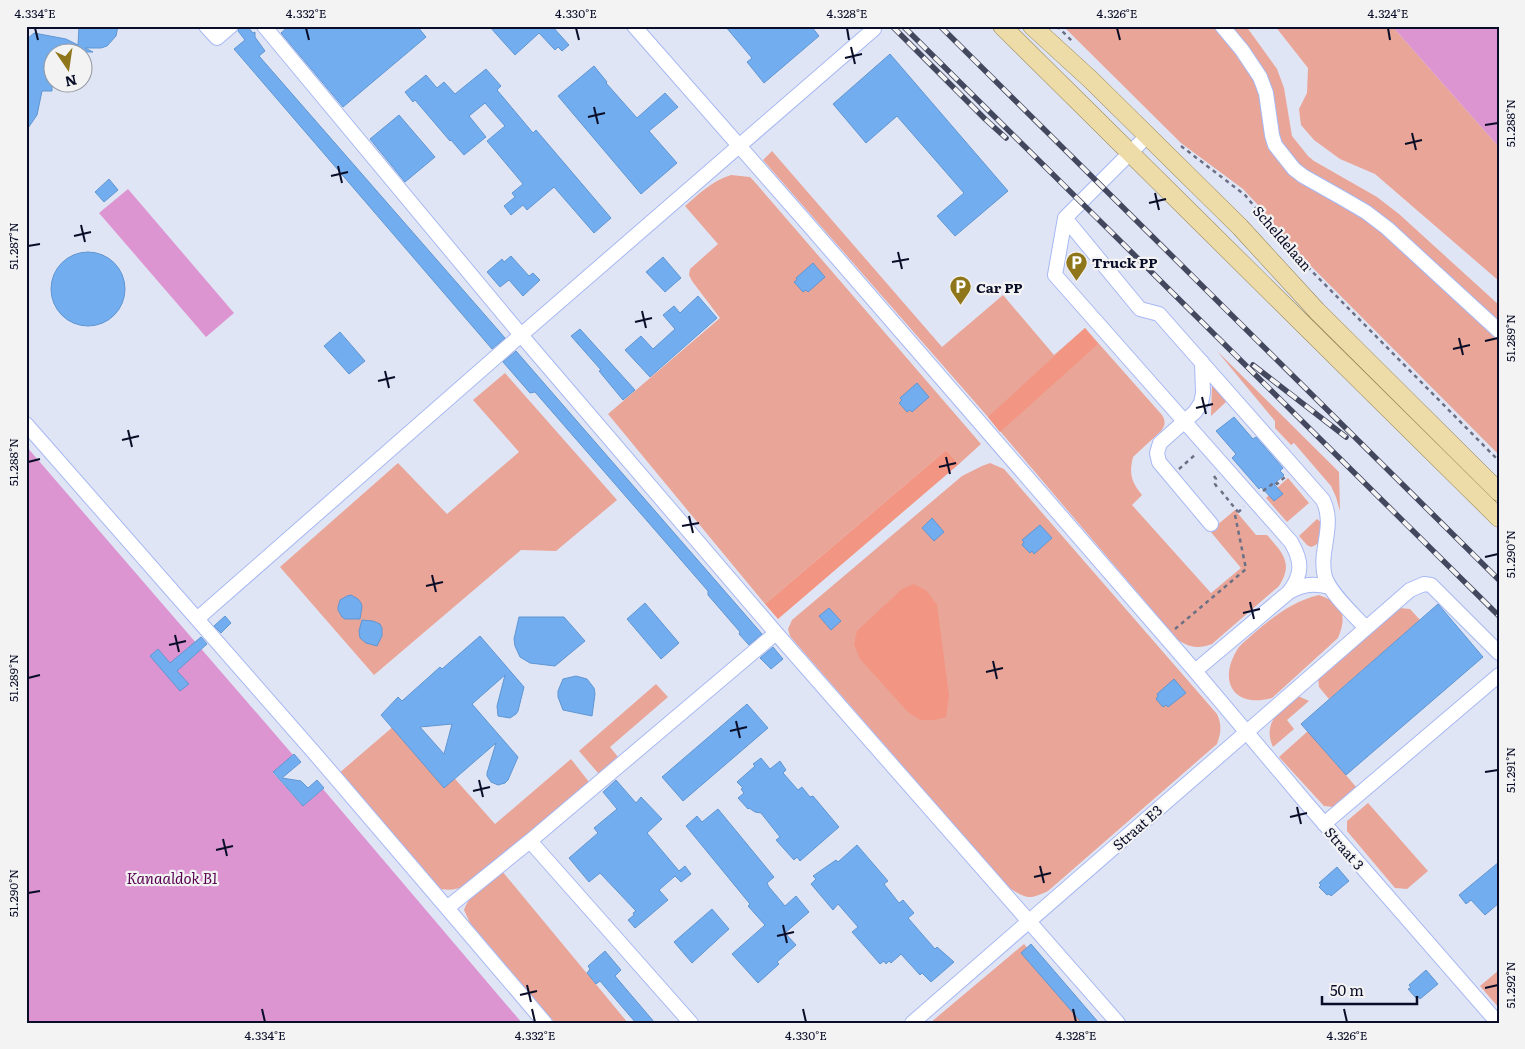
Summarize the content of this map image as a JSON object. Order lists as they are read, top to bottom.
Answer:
{
  "streets": {
    "main road": ["Scheldelaan"],
    "lane": ["Straat E3", "Straat 3"]
  },
  "crossings": [
    ["Straat E3", "Straat 3"]
  ],
  "water": ["Kanaaldok B1"],
  "places": {
    "parking": ["Truck PP", "Car PP"]
  },
  "scale_bar": "50 m",
  "north": "bottom",
  "coordinates": [
    "4.334°E",
    "4.332°E",
    "4.330°E",
    "4.328°E",
    "4.326°E",
    "4.324°E",
    "51.288°N",
    "51.287°N",
    "51.289°N",
    "51.290°N",
    "51.291°N",
    "51.292°N"
  ]
}
